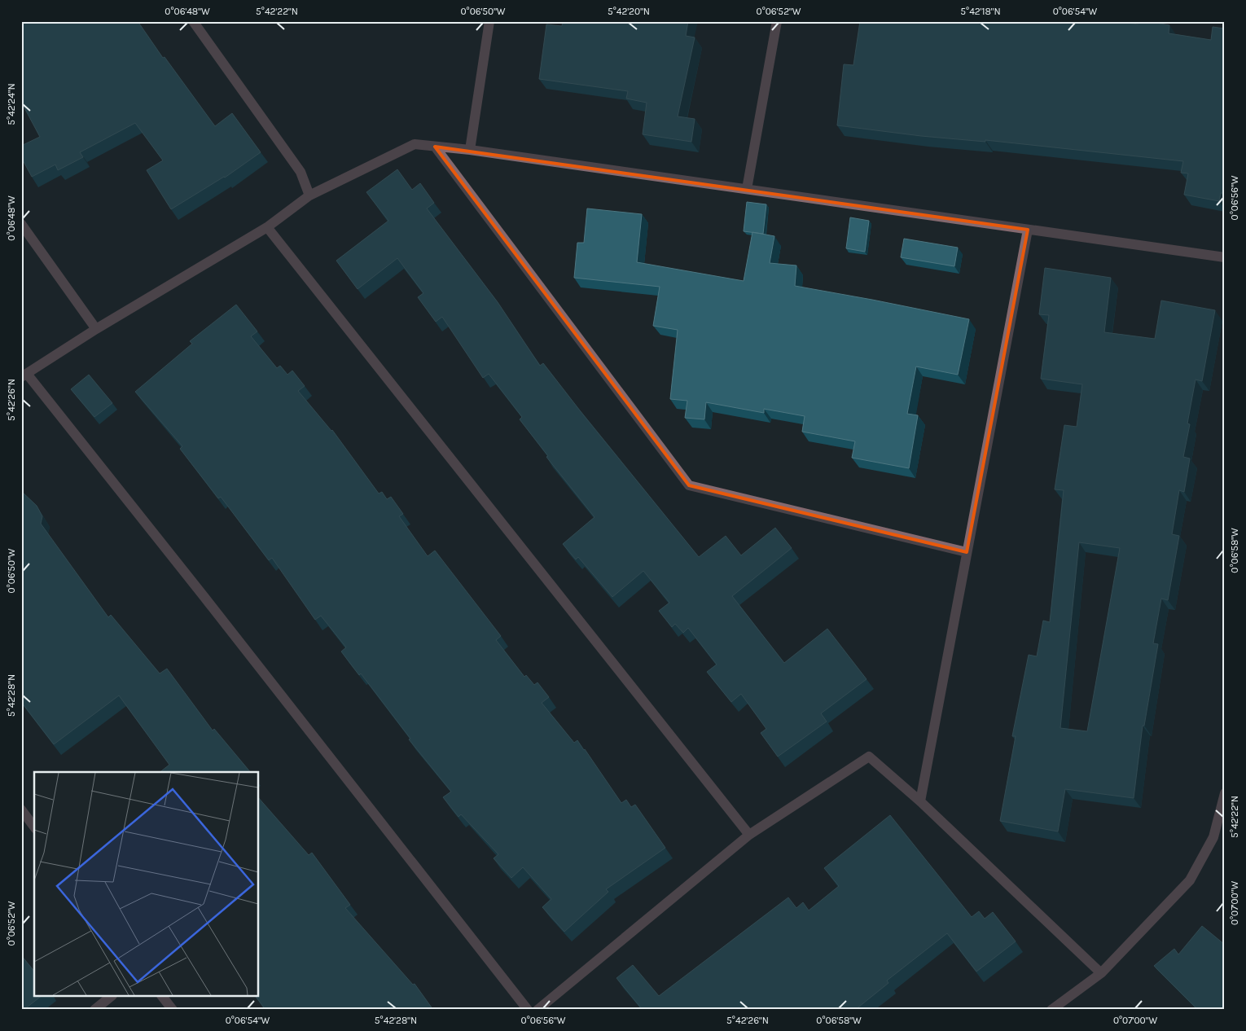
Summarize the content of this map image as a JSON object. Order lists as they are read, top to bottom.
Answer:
{
  "coordinates": [
    "0°06'48\"W",
    "5°42'22\"N",
    "0°06'50\"W",
    "5°42'20\"N",
    "0°06'52\"W",
    "5°42'18\"N",
    "0°06'54\"W",
    "5°42'24\"N",
    "0°06'56\"W",
    "5°42'26\"N",
    "0°06'58\"W",
    "5°42'28\"N",
    "0°07'00\"W"
  ]
}
